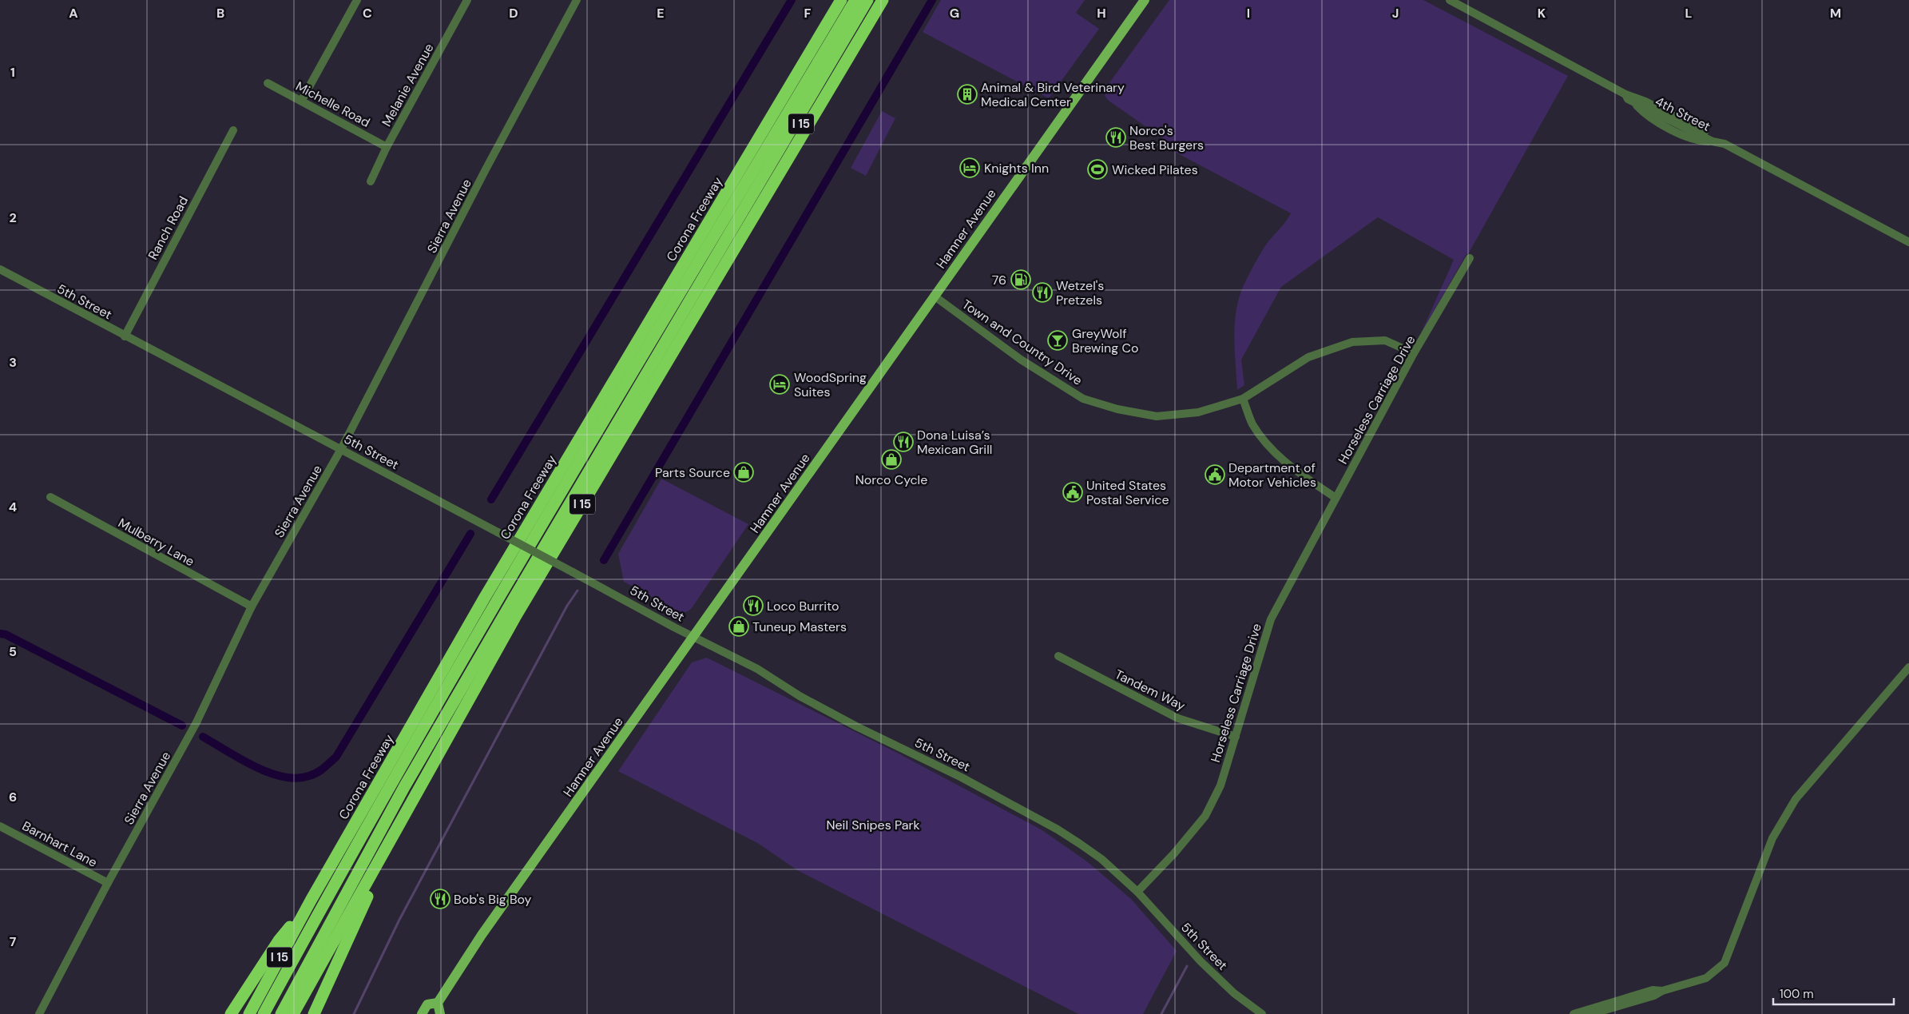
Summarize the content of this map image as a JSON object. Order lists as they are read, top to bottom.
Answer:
{
  "streets": {
    "highway": ["I 15", "Corona Freeway"],
    "main road": ["Hamner Avenue"],
    "street": [
      "Melanie Avenue",
      "Michelle Road",
      "4th Street",
      "Sierra Avenue",
      "Ranch Road",
      "5th Street",
      "Town and Country Drive",
      "Horseless Carriage Drive",
      "Mulberry Lane",
      "Tandem Way",
      "Barnhart Lane"
    ]
  },
  "crossings": [
    ["Melanie Avenue", "Michelle Road"],
    ["Sierra Avenue", "5th Street"],
    ["Sierra Avenue", "Mulberry Lane"],
    ["Sierra Avenue", "Barnhart Lane"],
    ["Ranch Road", "5th Street"],
    ["Hamner Avenue", "5th Street"],
    ["Hamner Avenue", "Town and Country Drive"],
    ["5th Street", "Horseless Carriage Drive"],
    ["Town and Country Drive", "Horseless Carriage Drive"],
    ["Horseless Carriage Drive", "Tandem Way"]
  ],
  "parks": ["Neil Snipes Park"],
  "places": {
    "building": ["Animal & Bird Veterinary Medical Center"],
    "restaurant": [
      "Norco's Best Burgers",
      "Wetzel's Pretzels",
      "Dona Luisa’s Mexican Grill",
      "Loco Burrito",
      "Bob's Big Boy"
    ],
    "hotel": ["Knights Inn", "WoodSpring Suites"],
    "sports": ["Wicked Pilates"],
    "fuel station": ["76"],
    "bar": ["GreyWolf Brewing Co"],
    "shop": ["Norco Cycle", "Parts Source", "Tuneup Masters"],
    "public building": ["Department of Motor Vehicles", "United States Postal Service"]
  },
  "scale_bar": "100 m",
  "grid": {
    "columns": [
      "A",
      "B",
      "C",
      "D",
      "E",
      "F",
      "G",
      "H",
      "I",
      "J",
      "K",
      "L",
      "M"
    ],
    "rows": [
      "1",
      "2",
      "3",
      "4",
      "5",
      "6",
      "7"
    ]
  }
}
